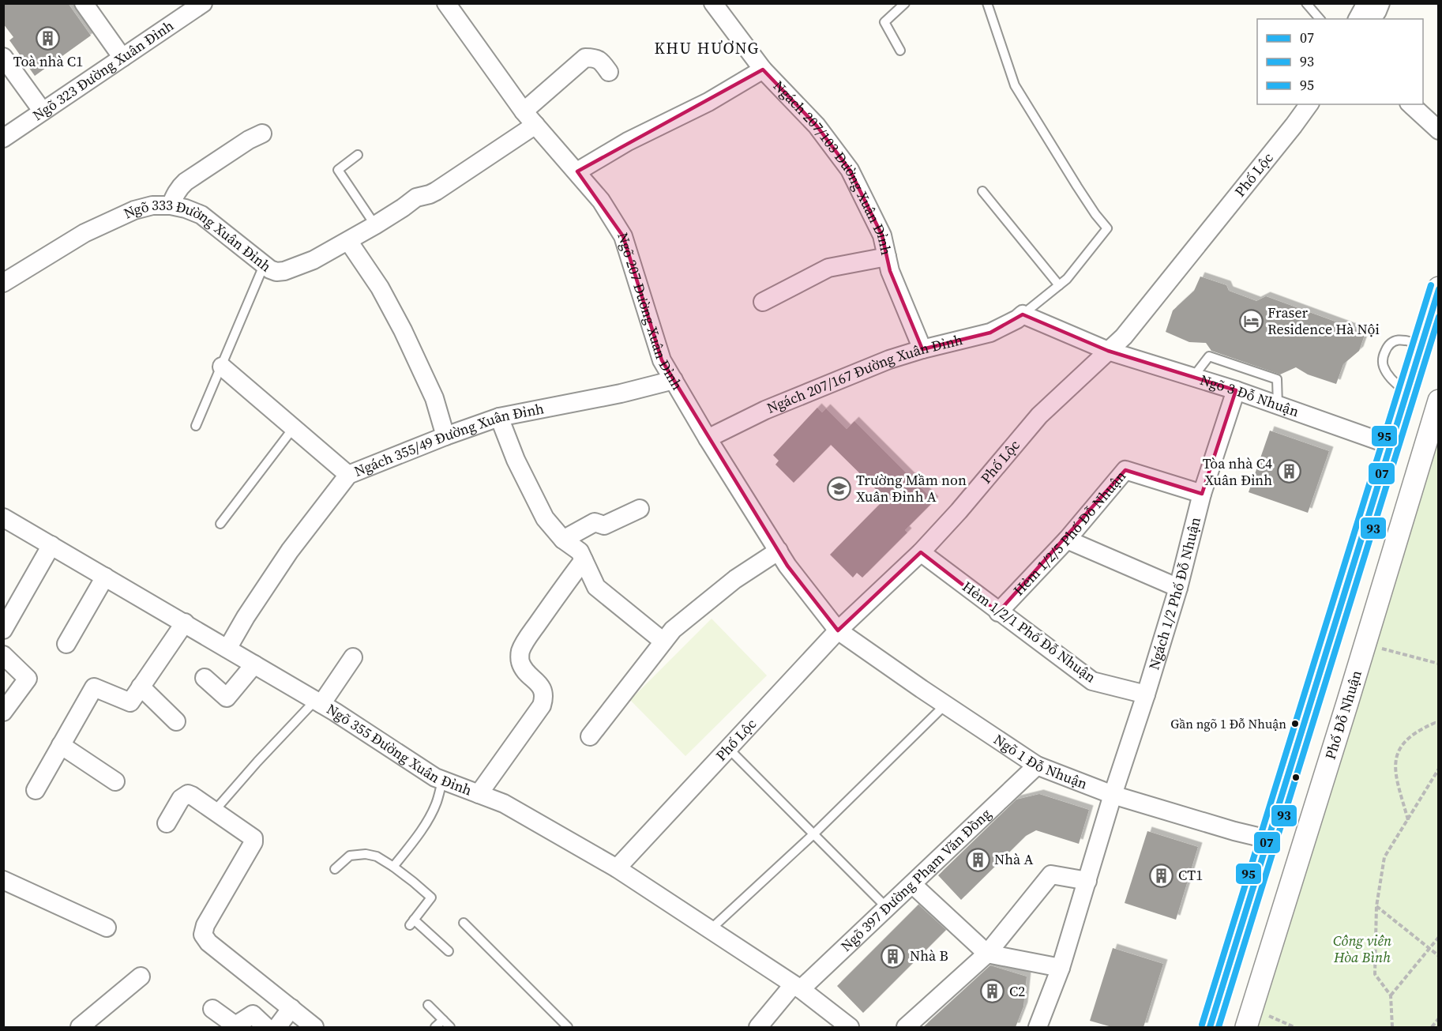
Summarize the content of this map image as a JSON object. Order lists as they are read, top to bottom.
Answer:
{
  "streets": {
    "street": [
      "Ngõ 323 Đường Xuân Đỉnh",
      "Ngách 207/103 Đường Xuân Đỉnh",
      "Phố Lộc",
      "Ngõ 333 Đường Xuân Đỉnh",
      "Ngõ 207 Đường Xuân Đỉnh",
      "Ngách 207/167 Đường Xuân Đỉnh",
      "Ngõ 3 Đỗ Nhuận",
      "Ngách 355/49 Đường Xuân Đỉnh",
      "Hẻm 1/2/5 Phố Đỗ Nhuận",
      "Ngách 1/2 Phố Đỗ Nhuận",
      "Hẻm 1/2/1 Phố Đỗ Nhuận",
      "Phố Đỗ Nhuận",
      "Ngõ 355 Đường Xuân Đỉnh",
      "Ngõ 1 Đỗ Nhuận",
      "Ngõ 397 Đường Phạm Văn Đồng"
    ]
  },
  "crossings": [
    ["Ngách 207/103 Đường Xuân Đỉnh", "Ngách 207/167 Đường Xuân Đỉnh"],
    ["Phố Lộc", "Ngõ 207 Đường Xuân Đỉnh"],
    ["Phố Lộc", "Ngõ 3 Đỗ Nhuận"],
    ["Phố Lộc", "Hẻm 1/2/1 Phố Đỗ Nhuận"],
    ["Phố Lộc", "Ngõ 355 Đường Xuân Đỉnh"],
    ["Phố Lộc", "Ngõ 1 Đỗ Nhuận"],
    ["Ngõ 333 Đường Xuân Đỉnh", "Ngõ 207 Đường Xuân Đỉnh"],
    ["Ngõ 207 Đường Xuân Đỉnh", "Ngách 207/167 Đường Xuân Đỉnh"],
    ["Ngõ 207 Đường Xuân Đỉnh", "Ngách 355/49 Đường Xuân Đỉnh"],
    ["Ngõ 207 Đường Xuân Đỉnh", "Ngõ 1 Đỗ Nhuận"],
    ["Ngách 207/167 Đường Xuân Đỉnh", "Ngõ 3 Đỗ Nhuận"],
    ["Ngõ 3 Đỗ Nhuận", "Ngách 1/2 Phố Đỗ Nhuận"],
    ["Ngách 355/49 Đường Xuân Đỉnh", "Ngõ 355 Đường Xuân Đỉnh"],
    ["Hẻm 1/2/5 Phố Đỗ Nhuận", "Ngách 1/2 Phố Đỗ Nhuận"],
    ["Hẻm 1/2/5 Phố Đỗ Nhuận", "Hẻm 1/2/1 Phố Đỗ Nhuận"],
    ["Ngách 1/2 Phố Đỗ Nhuận", "Hẻm 1/2/1 Phố Đỗ Nhuận"],
    ["Ngách 1/2 Phố Đỗ Nhuận", "Ngõ 1 Đỗ Nhuận"],
    ["Ngõ 355 Đường Xuân Đỉnh", "Ngõ 397 Đường Phạm Văn Đồng"],
    ["Ngõ 1 Đỗ Nhuận", "Ngõ 397 Đường Phạm Văn Đồng"]
  ],
  "districts": ["KHU HƯƠNG"],
  "parks": ["Công viên Hòa Bình"],
  "places": {
    "building": [
      "Toà nhà C1",
      "Tòa nhà C4 Xuân Đỉnh",
      "Nhà A",
      "CT1",
      "Nhà B",
      "C2"
    ],
    "hotel": ["Fraser Residence Hà Nội"],
    "school or university": ["Trường Mầm non Xuân Đỉnh A"],
    "other": ["Gần ngõ 1 Đỗ Nhuận"]
  },
  "lines": ["transit line 95", "transit line 07", "transit line 93"],
  "legend": ["07", "93", "95"]
}
